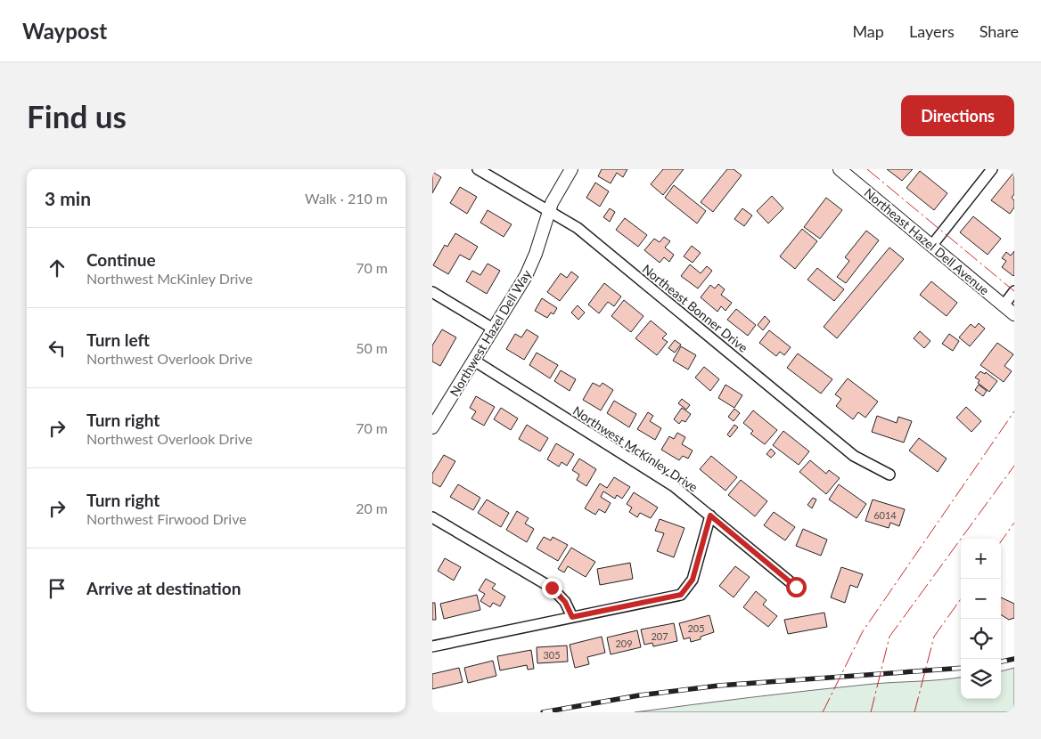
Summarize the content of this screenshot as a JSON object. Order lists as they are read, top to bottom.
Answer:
{
  "streets": {
    "street": [
      "Northeast Hazel Dell Avenue",
      "Northeast Bonner Drive",
      "Northwest Hazel Dell Way",
      "Northwest McKinley Drive"
    ]
  },
  "crossings": [
    ["Northeast Bonner Drive", "Northwest Hazel Dell Way"],
    ["Northwest Hazel Dell Way", "Northwest McKinley Drive"]
  ],
  "house_numbers": [
    "6014",
    "205",
    "207",
    "209",
    "305"
  ],
  "page": {
    "header": "Waypost",
    "nav": ["Map", "Layers", "Share"],
    "buttons": "Directions",
    "title": "Find us",
    "heading": ["3 min", "Walk · 210 m"],
    "list": [
      ["Continue", "Northwest McKinley Drive", "70 m"],
      ["Turn left", "Northwest Overlook Drive", "50 m"],
      ["Turn right", "Northwest Overlook Drive", "70 m"],
      ["Turn right", "Northwest Firwood Drive", "20 m"],
      "Arrive at destination"
    ],
    "map_buttons": ["+", "−"]
  }
}
